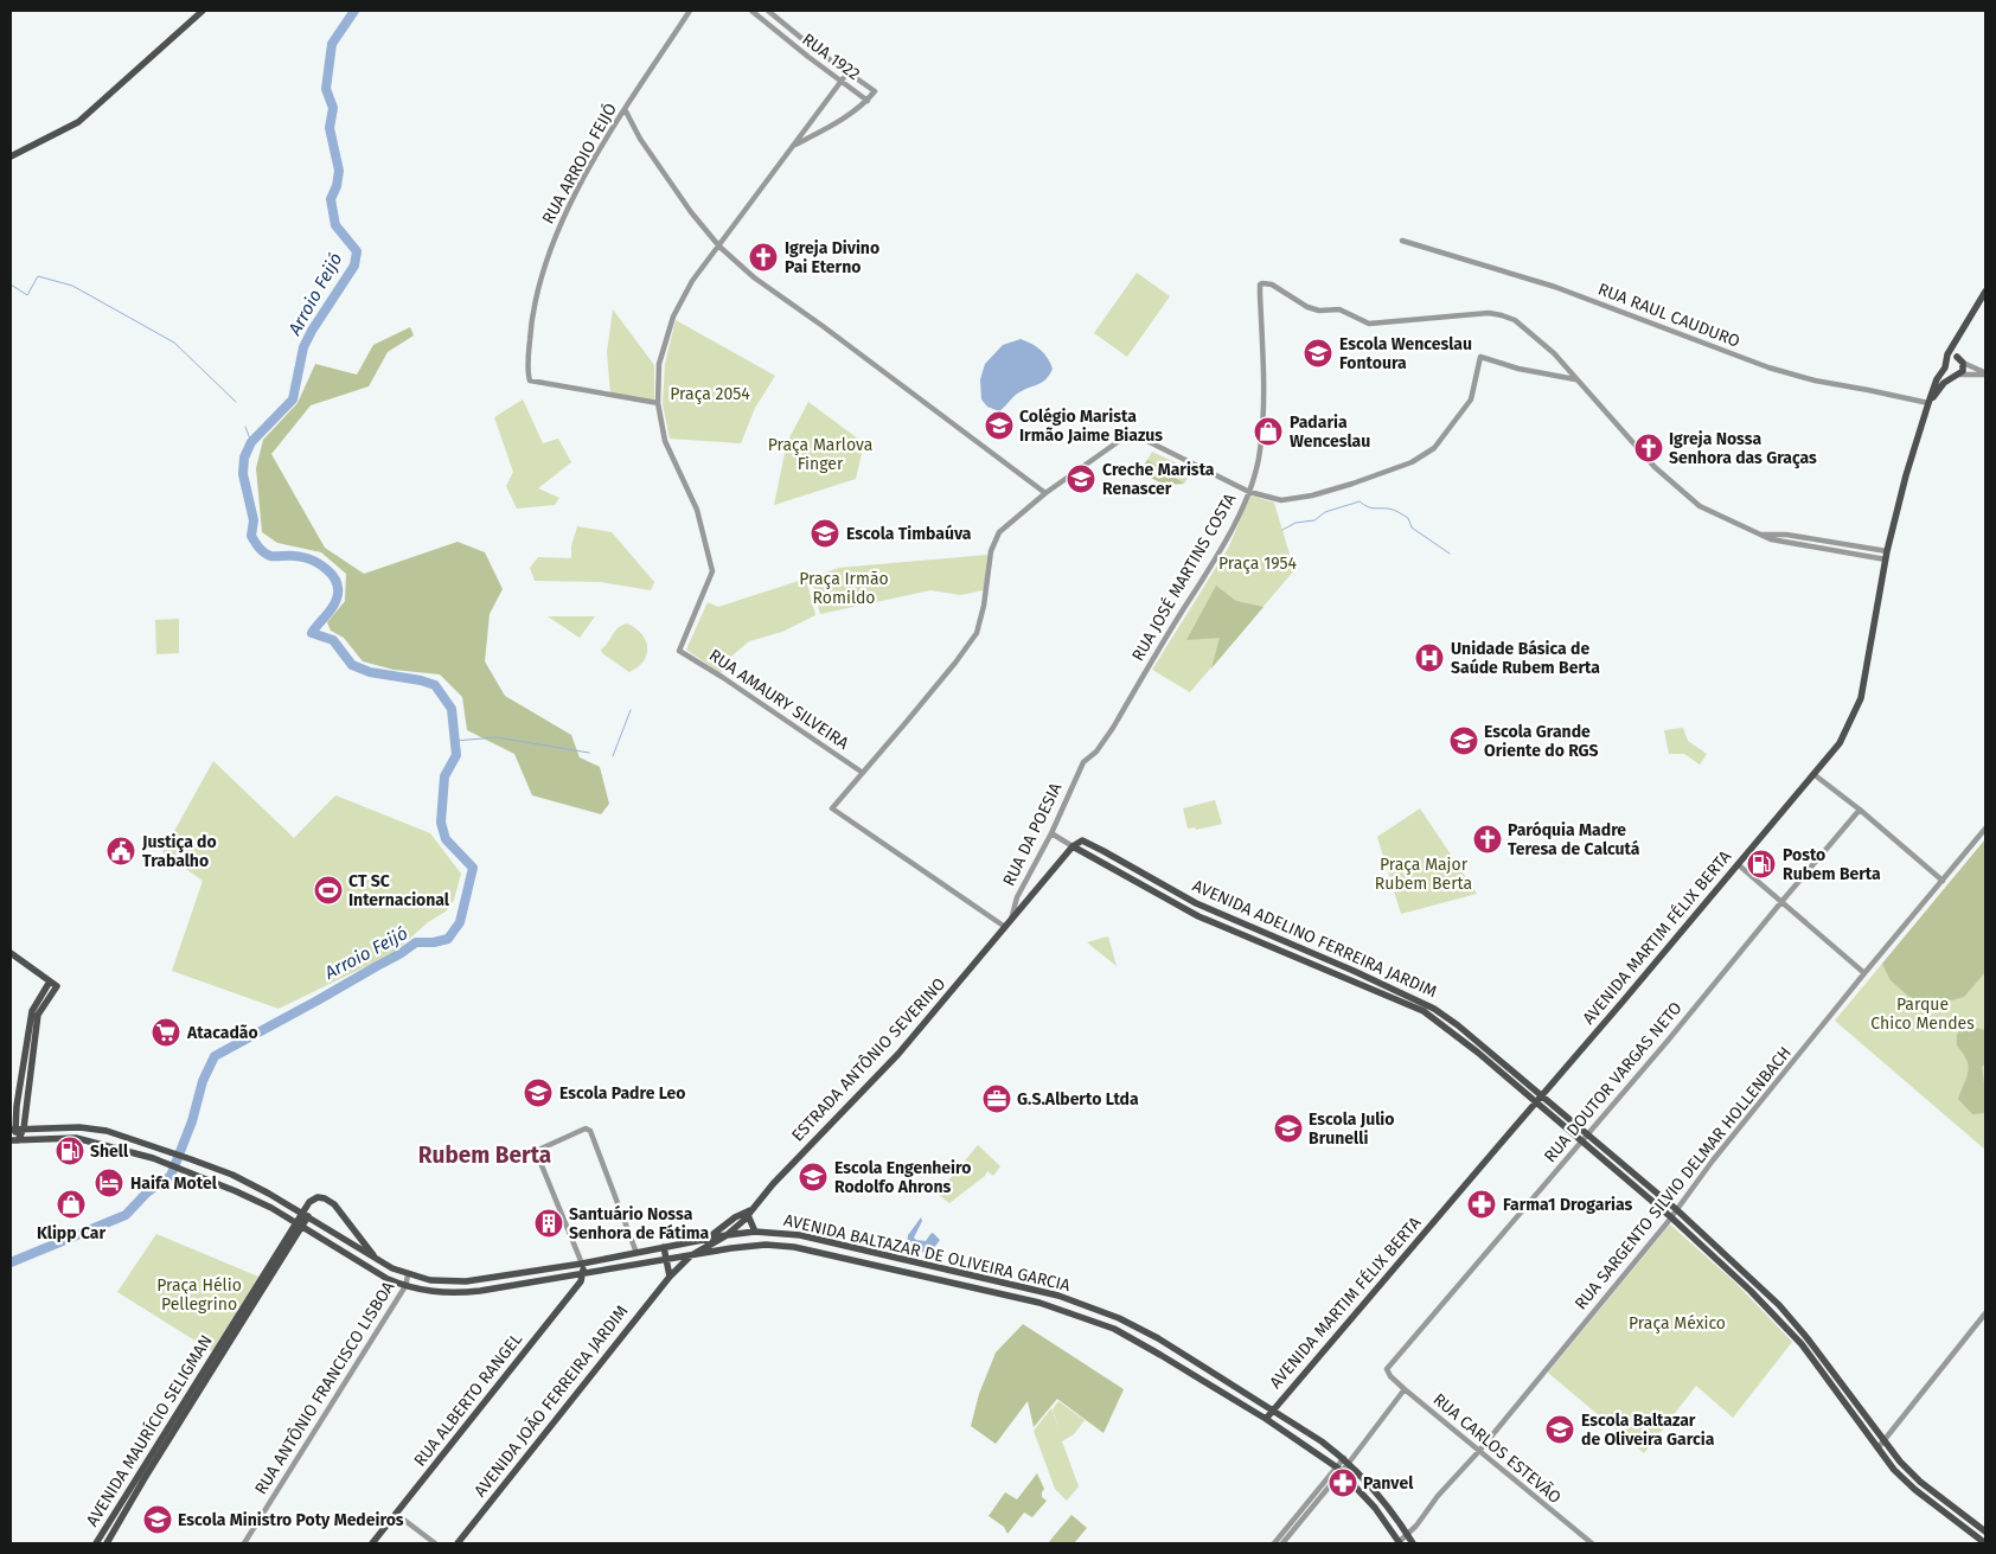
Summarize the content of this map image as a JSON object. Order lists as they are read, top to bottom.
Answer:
{
  "streets": {
    "main road": [
      "AVENIDA MARTIM FÉLIX BERTA",
      "AVENIDA ADELINO FERREIRA JARDIM",
      "ESTRADA ANTÔNIO SEVERINO",
      "AVENIDA BALTAZAR DE OLIVEIRA GARCIA",
      "RUA ALBERTO RANGEL",
      "AVENIDA JOÃO FERREIRA JARDIM",
      "AVENIDA MAURÍCIO SELIGMAN"
    ],
    "street": [
      "RUA 1922",
      "RUA ARROIO FEIJÓ",
      "RUA RAUL CAUDURO",
      "RUA JOSÉ MARTINS COSTA",
      "RUA AMAURY SILVEIRA",
      "RUA DA POESIA",
      "RUA DOUTOR VARGAS NETO",
      "RUA SARGENTO SILVIO DELMAR HOLLENBACH",
      "RUA ANTÔNIO FRANCISCO LISBOA",
      "RUA CARLOS ESTEVÃO"
    ]
  },
  "crossings": [
    ["RUA ARROIO FEIJÓ", "RUA AMAURY SILVEIRA"],
    ["RUA RAUL CAUDURO", "AVENIDA MARTIM FÉLIX BERTA"],
    ["RUA JOSÉ MARTINS COSTA", "RUA DA POESIA"],
    ["RUA DA POESIA", "AVENIDA ADELINO FERREIRA JARDIM"],
    ["RUA DA POESIA", "ESTRADA ANTÔNIO SEVERINO"],
    ["AVENIDA MARTIM FÉLIX BERTA", "AVENIDA ADELINO FERREIRA JARDIM"],
    ["AVENIDA MARTIM FÉLIX BERTA", "AVENIDA BALTAZAR DE OLIVEIRA GARCIA"],
    ["AVENIDA ADELINO FERREIRA JARDIM", "ESTRADA ANTÔNIO SEVERINO"],
    ["AVENIDA ADELINO FERREIRA JARDIM", "RUA DOUTOR VARGAS NETO"],
    ["AVENIDA ADELINO FERREIRA JARDIM", "RUA SARGENTO SILVIO DELMAR HOLLENBACH"],
    ["ESTRADA ANTÔNIO SEVERINO", "AVENIDA BALTAZAR DE OLIVEIRA GARCIA"],
    ["ESTRADA ANTÔNIO SEVERINO", "AVENIDA JOÃO FERREIRA JARDIM"],
    ["RUA DOUTOR VARGAS NETO", "RUA CARLOS ESTEVÃO"],
    ["RUA SARGENTO SILVIO DELMAR HOLLENBACH", "AVENIDA BALTAZAR DE OLIVEIRA GARCIA"],
    ["RUA SARGENTO SILVIO DELMAR HOLLENBACH", "RUA CARLOS ESTEVÃO"],
    ["AVENIDA BALTAZAR DE OLIVEIRA GARCIA", "RUA ANTÔNIO FRANCISCO LISBOA"],
    ["AVENIDA BALTAZAR DE OLIVEIRA GARCIA", "RUA ALBERTO RANGEL"],
    ["AVENIDA BALTAZAR DE OLIVEIRA GARCIA", "AVENIDA JOÃO FERREIRA JARDIM"],
    ["AVENIDA BALTAZAR DE OLIVEIRA GARCIA", "AVENIDA MAURÍCIO SELIGMAN"]
  ],
  "districts": ["Rubem Berta"],
  "water": ["Arroio Feijó"],
  "parks": [
    "Praça 2054",
    "Praça Marlova Finger",
    "Praça 1954",
    "Praça Irmão Romildo",
    "Praça Major Rubem Berta",
    "Parque Chico Mendes",
    "Praça Hélio Pellegrino",
    "Praça México"
  ],
  "places": {
    "church": ["Igreja Divino Pai Eterno", "Igreja Nossa Senhora das Graças", "Paróquia Madre Teresa de Calcutá"],
    "school or university": [
      "Escola Wenceslau Fontoura",
      "Colégio Marista Irmão Jaime Biazus",
      "Creche Marista Renascer",
      "Escola Timbaúva",
      "Escola Grande Oriente do RGS",
      "Escola Padre Leo",
      "Escola Julio Brunelli",
      "Escola Engenheiro Rodolfo Ahrons",
      "Escola Baltazar de Oliveira Garcia",
      "Escola Ministro Poty Medeiros"
    ],
    "shop": ["Padaria Wenceslau", "Klipp Car"],
    "hospital": ["Unidade Básica de Saúde Rubem Berta"],
    "public building": ["Justiça do Trabalho"],
    "fuel station": ["Posto Rubem Berta", "Shell"],
    "sports": ["CT SC Internacional"],
    "supermarket": ["Atacadão"],
    "office": ["G.S.Alberto Ltda"],
    "hotel": ["Haifa Motel"],
    "pharmacy": ["Farma1 Drogarias", "Panvel"],
    "building": ["Santuário Nossa Senhora de Fátima"]
  }
}
